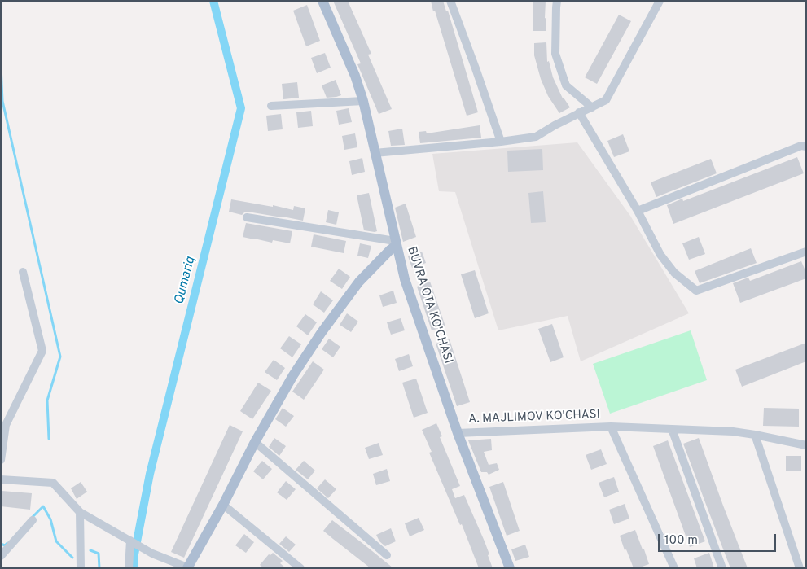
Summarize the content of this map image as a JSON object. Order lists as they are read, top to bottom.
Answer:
{
  "streets": {
    "main road": ["BUVRA OTA KO'CHASI"],
    "street": ["A. MAJLIMOV KO'CHASI"]
  },
  "crossings": [
    ["BUVRA OTA KO'CHASI", "A. MAJLIMOV KO'CHASI"]
  ],
  "water": ["Qumariq"],
  "scale_bar": "100 m"
}
